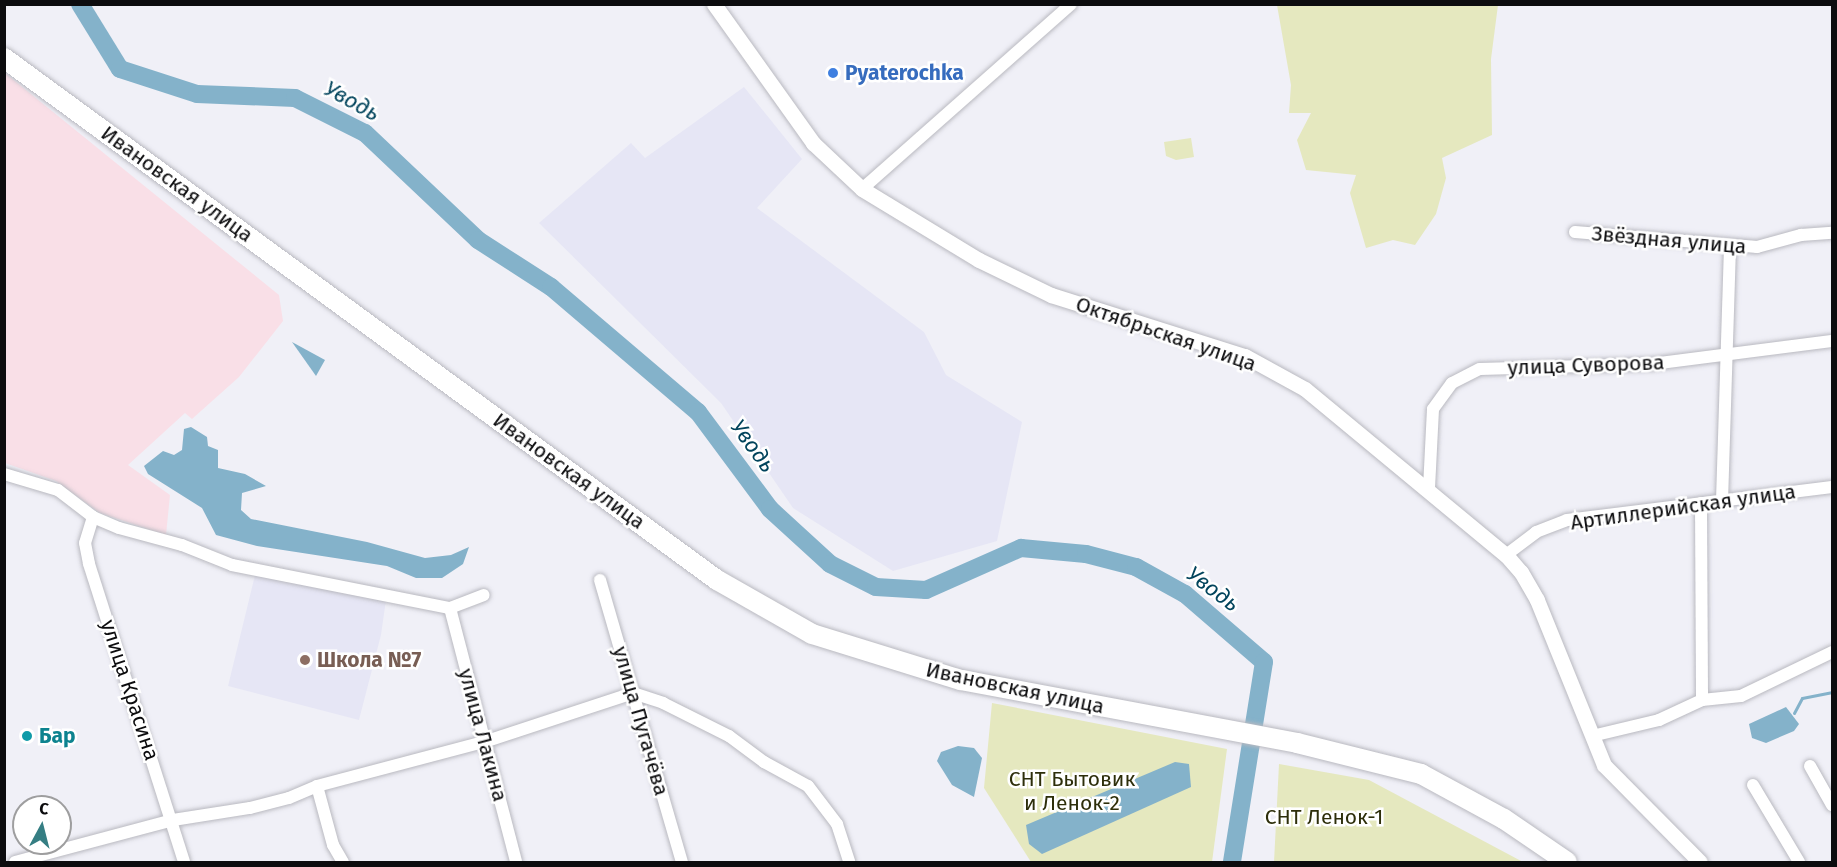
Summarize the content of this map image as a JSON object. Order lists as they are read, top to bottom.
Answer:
{
  "streets": {
    "main road": ["Ивановская улица"],
    "street": [
      "Звёздная улица",
      "Октябрьская улица",
      "улица Суворова",
      "Артиллерийская улица",
      "улица Красина",
      "улица Пугачёва",
      "улица Лакина"
    ]
  },
  "crossings": [
    ["Октябрьская улица", "улица Суворова"],
    ["Октябрьская улица", "Артиллерийская улица"]
  ],
  "water": ["Уводь"],
  "parks": ["СНТ Бытовик и Ленок-2", "СНТ Ленок-1"],
  "places": ["Pyaterochka", "Школа №7", "Бар"],
  "north": "top"
}
